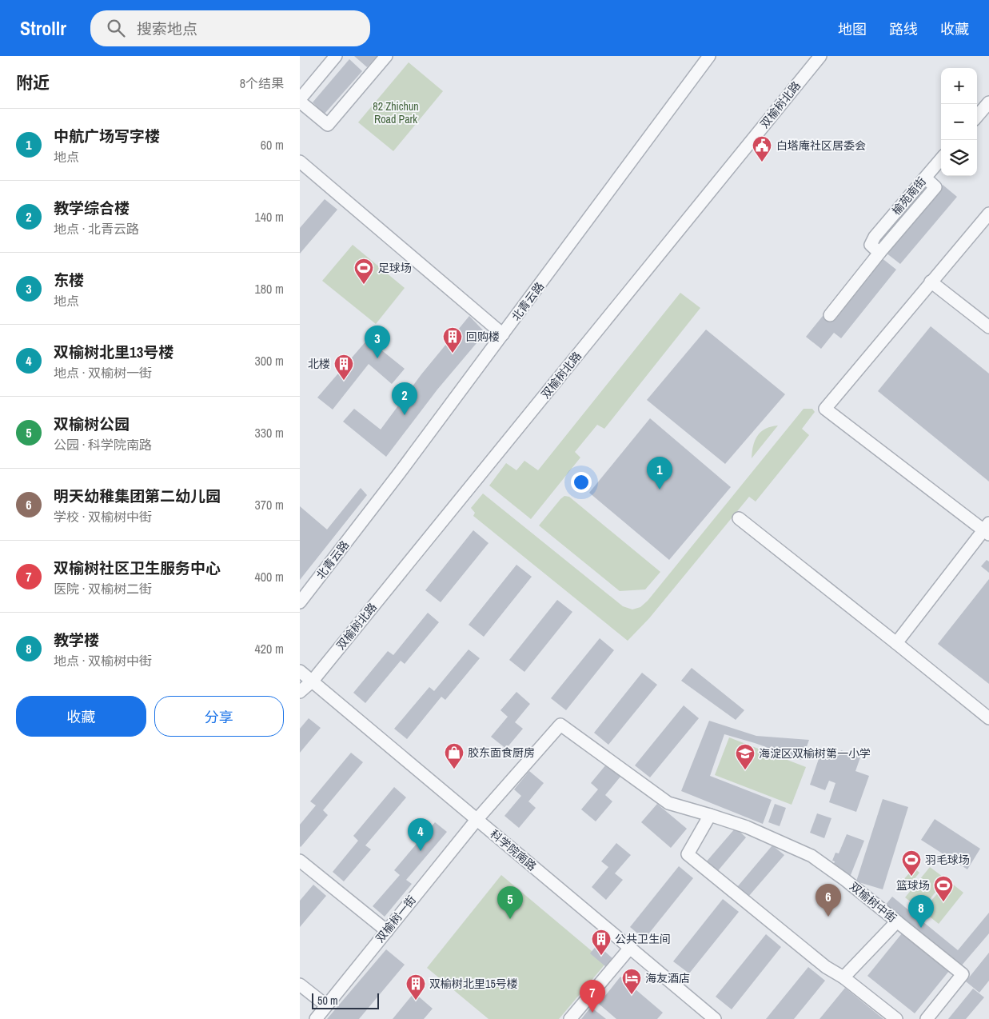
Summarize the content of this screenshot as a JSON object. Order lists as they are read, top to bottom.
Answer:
{
  "streets": {
    "street": [
      "双榆树北路",
      "榆苑南街",
      "北青云路",
      "科学院南路",
      "双榆树中街",
      "双榆树一街"
    ]
  },
  "crossings": [
    ["双榆树北路", "科学院南路"],
    ["科学院南路", "双榆树一街"],
    ["双榆树中街", "双榆树一街"]
  ],
  "parks": ["82 Zhichun Road Park"],
  "places": {
    "public building": ["白塔庵社区居委会"],
    "sports": ["足球场", "羽毛球场", "篮球场"],
    "building": [
      "回购楼",
      "北楼",
      "公共卫生间",
      "双榆树北里15号楼"
    ],
    "shop": ["胶东面食厨房"],
    "school or university": ["海淀区双榆树第一小学"],
    "hotel": ["海友酒店"]
  },
  "scale_bar": "50 m",
  "page": {
    "header": "Strollr",
    "search": "搜索地点",
    "nav": ["地图", "路线", "收藏"],
    "heading": ["附近", "8个结果"],
    "map_buttons": ["+", "−"],
    "list": [
      {
        "mark": "1",
        "name": "中航广场写字楼",
        "note": "地点",
        "value": "60 m"
      },
      {
        "mark": "2",
        "name": "教学综合楼",
        "note": "地点 · 北青云路",
        "value": "140 m"
      },
      {
        "mark": "3",
        "name": "东楼",
        "note": "地点",
        "value": "180 m"
      },
      {
        "mark": "4",
        "name": "双榆树北里13号楼",
        "note": "地点 · 双榆树一街",
        "value": "300 m"
      },
      {
        "mark": "5",
        "name": "双榆树公园",
        "note": "公园 · 科学院南路",
        "value": "330 m"
      },
      {
        "mark": "6",
        "name": "明天幼稚集团第二幼儿园",
        "note": "学校 · 双榆树中街",
        "value": "370 m"
      },
      {
        "mark": "7",
        "name": "双榆树社区卫生服务中心",
        "note": "医院 · 双榆树二街",
        "value": "400 m"
      },
      {
        "mark": "8",
        "name": "教学楼",
        "note": "地点 · 双榆树中街",
        "value": "420 m"
      }
    ],
    "pins": [
      "3",
      "2",
      "1",
      "4",
      "6",
      "5",
      "8",
      "7"
    ],
    "buttons": ["收藏", "分享"],
    "scale": "50 m"
  }
}
